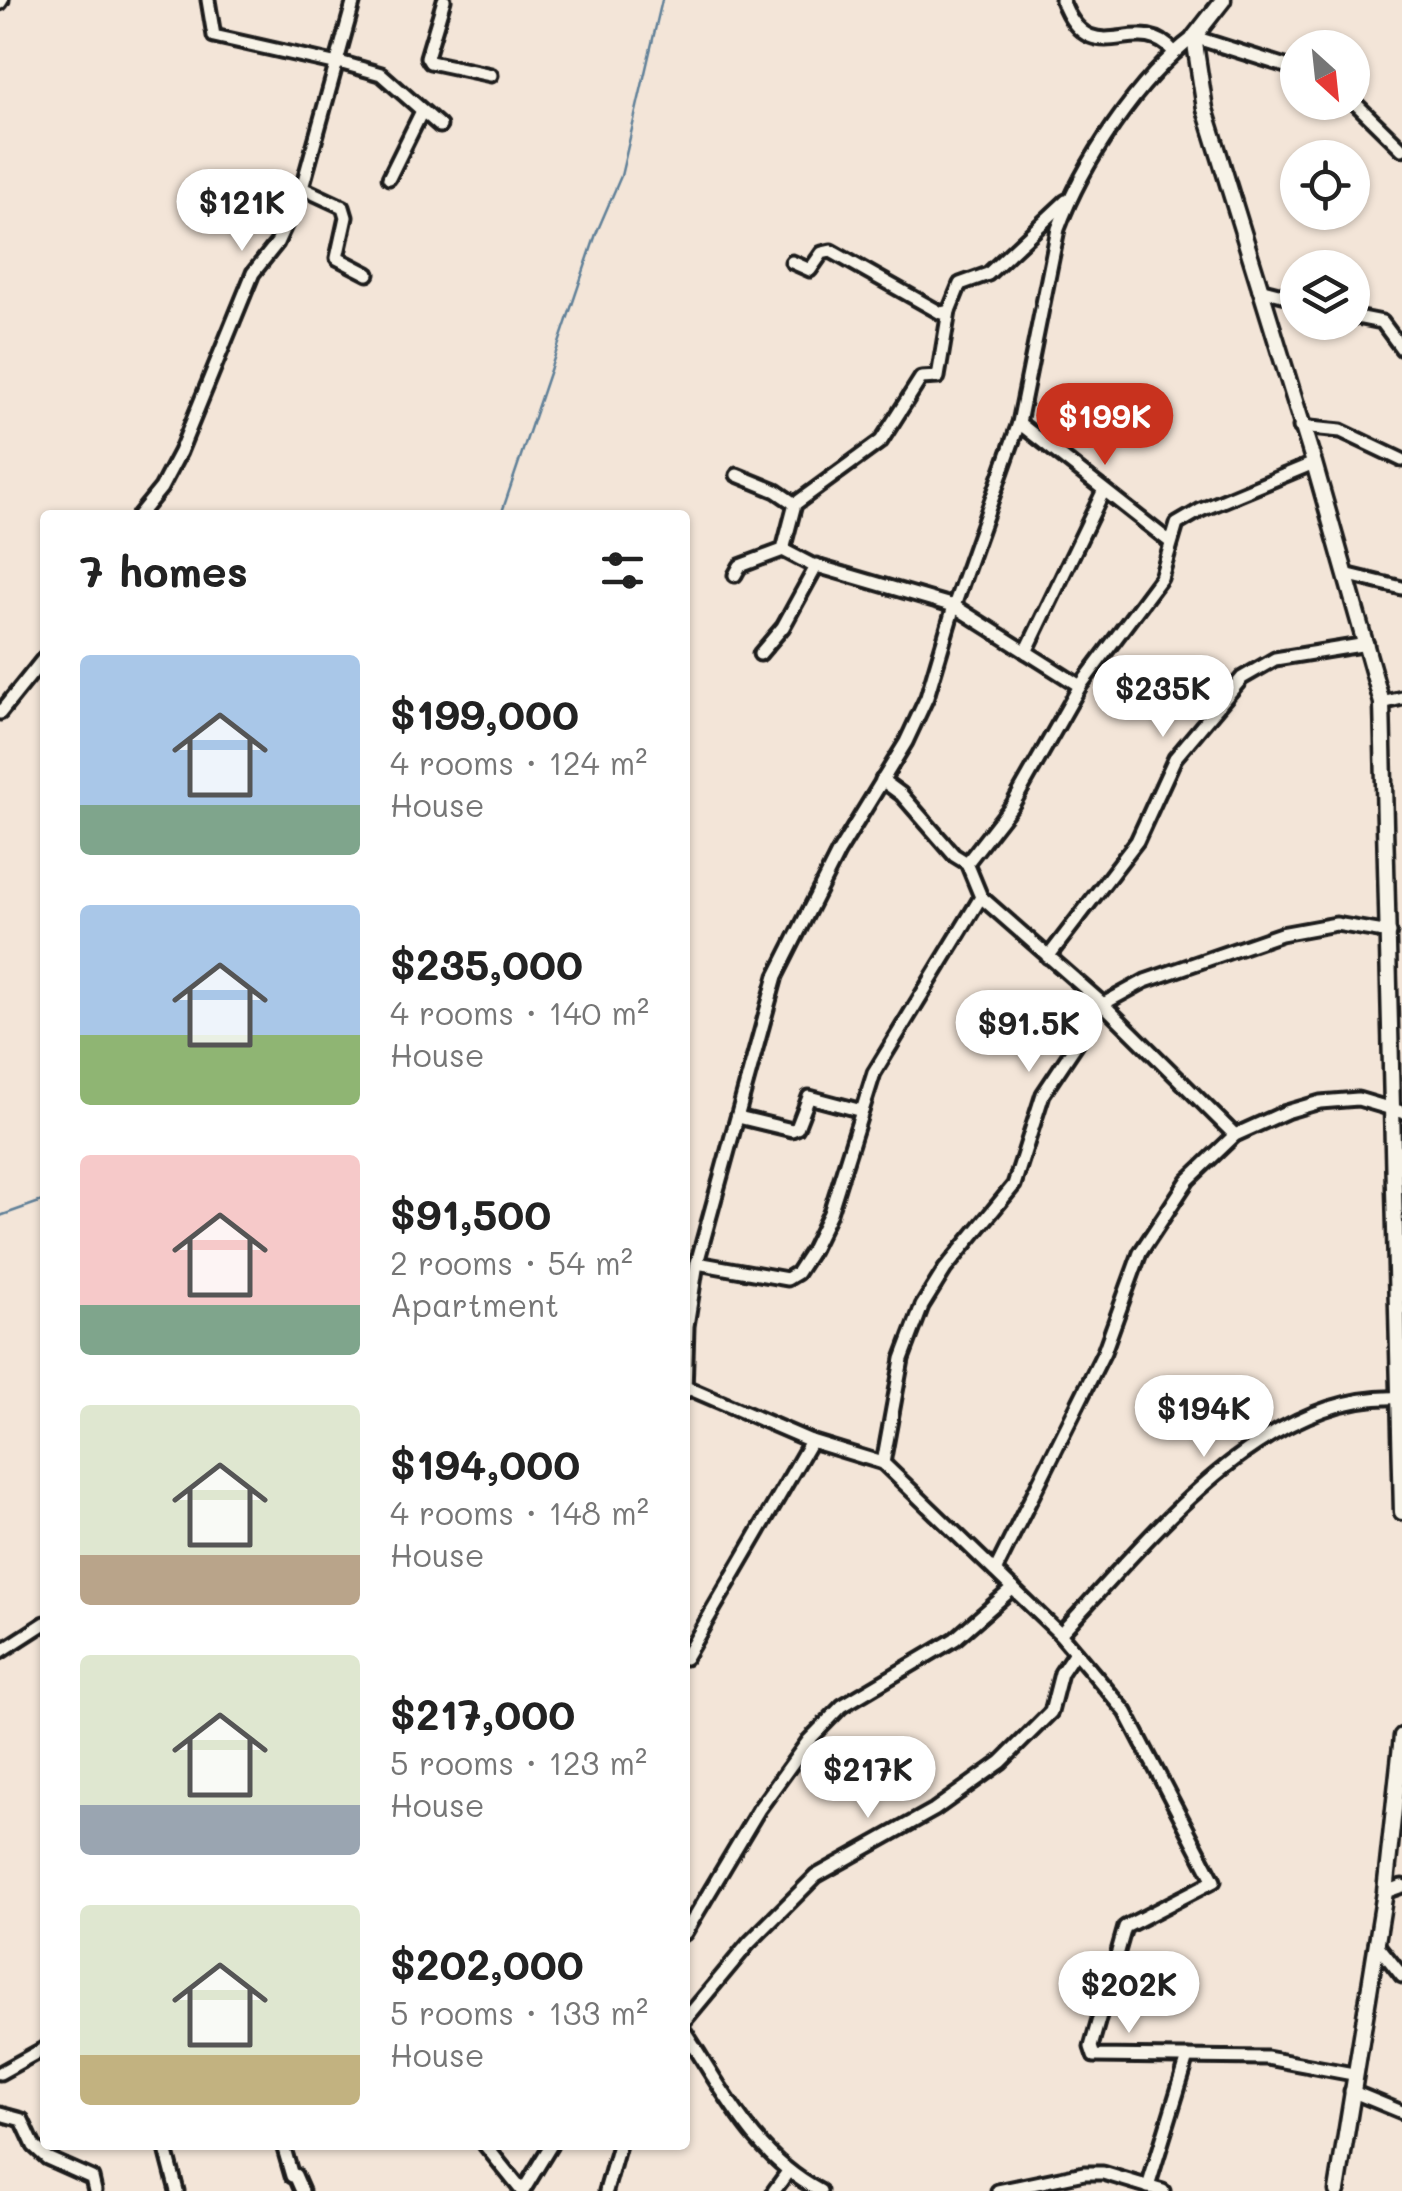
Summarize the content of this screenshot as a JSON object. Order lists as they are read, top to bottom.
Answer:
{
  "north": "bottom right",
  "page": {
    "price": [
      "$121K",
      "$199K",
      "$235K",
      "$91.5K",
      "$194K",
      "$217K",
      "$202K"
    ],
    "heading": "7 homes",
    "list": [
      {
        "name": "$199,000",
        "note": "4 rooms · 124 m² · House"
      },
      {
        "name": "$235,000",
        "note": "4 rooms · 140 m² · House"
      },
      {
        "name": "$91,500",
        "note": "2 rooms · 54 m² · Apartment"
      },
      {
        "name": "$194,000",
        "note": "4 rooms · 148 m² · House"
      },
      {
        "name": "$217,000",
        "note": "5 rooms · 123 m² · House"
      },
      {
        "name": "$202,000",
        "note": "5 rooms · 133 m² · House"
      }
    ]
  }
}
